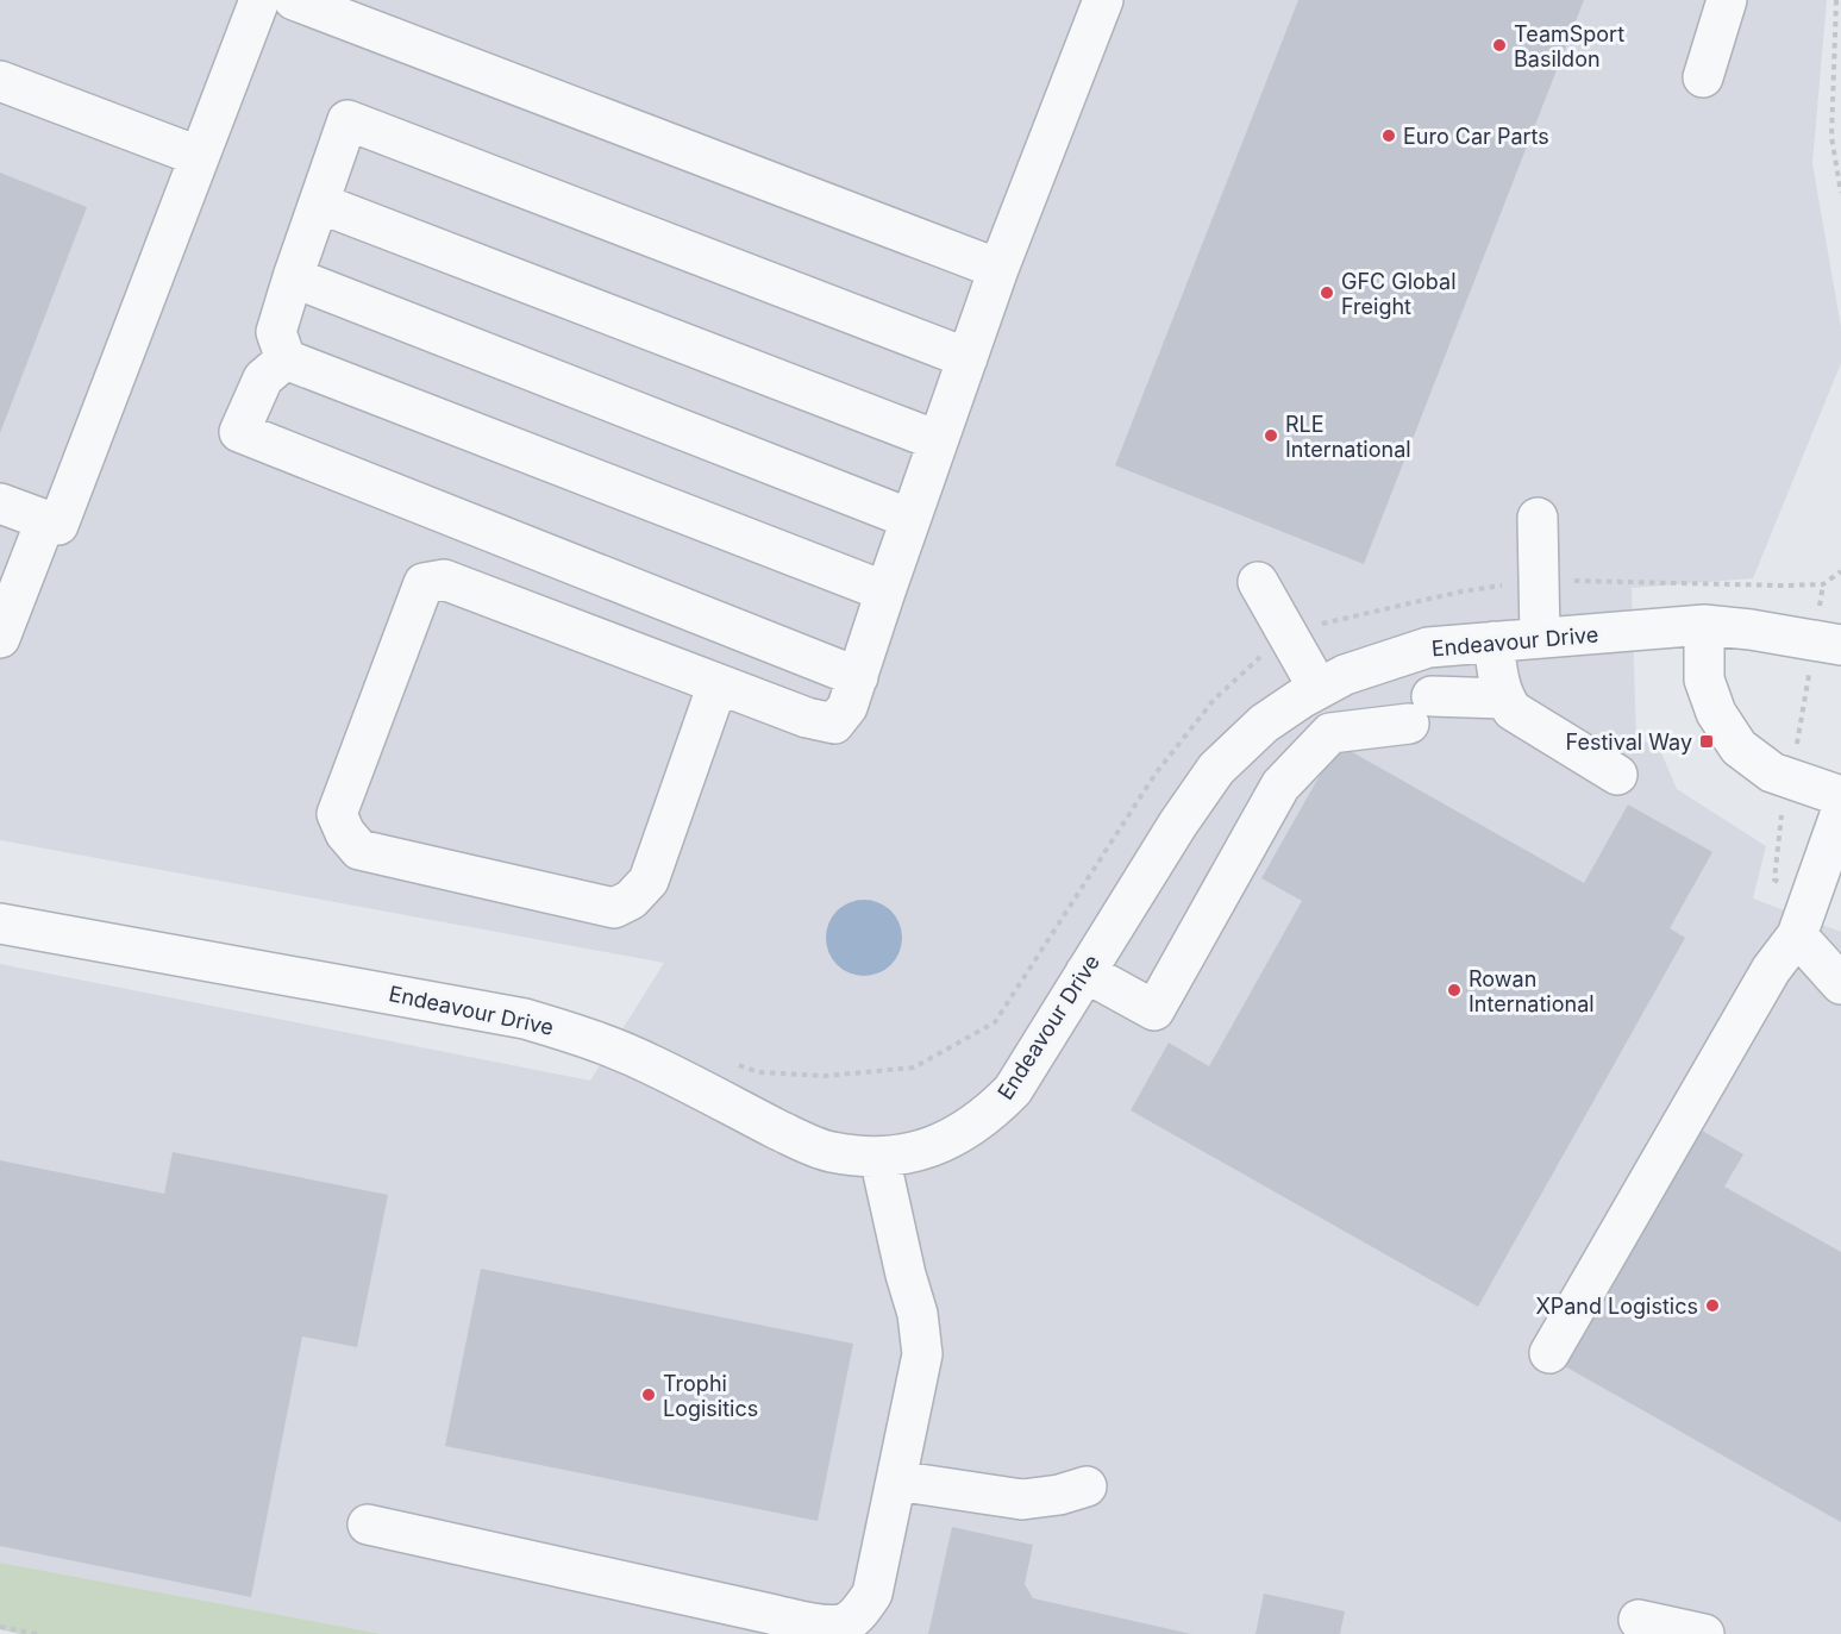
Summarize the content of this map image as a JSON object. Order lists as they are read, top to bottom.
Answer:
{
  "streets": {
    "street": ["Endeavour Drive"]
  },
  "places": {
    "other": [
      "TeamSport Basildon",
      "Euro Car Parts",
      "GFC Global Freight",
      "RLE International",
      "Rowan International",
      "XPand Logistics",
      "Trophi Logisitics"
    ],
    "transit": ["Festival Way"]
  }
}
